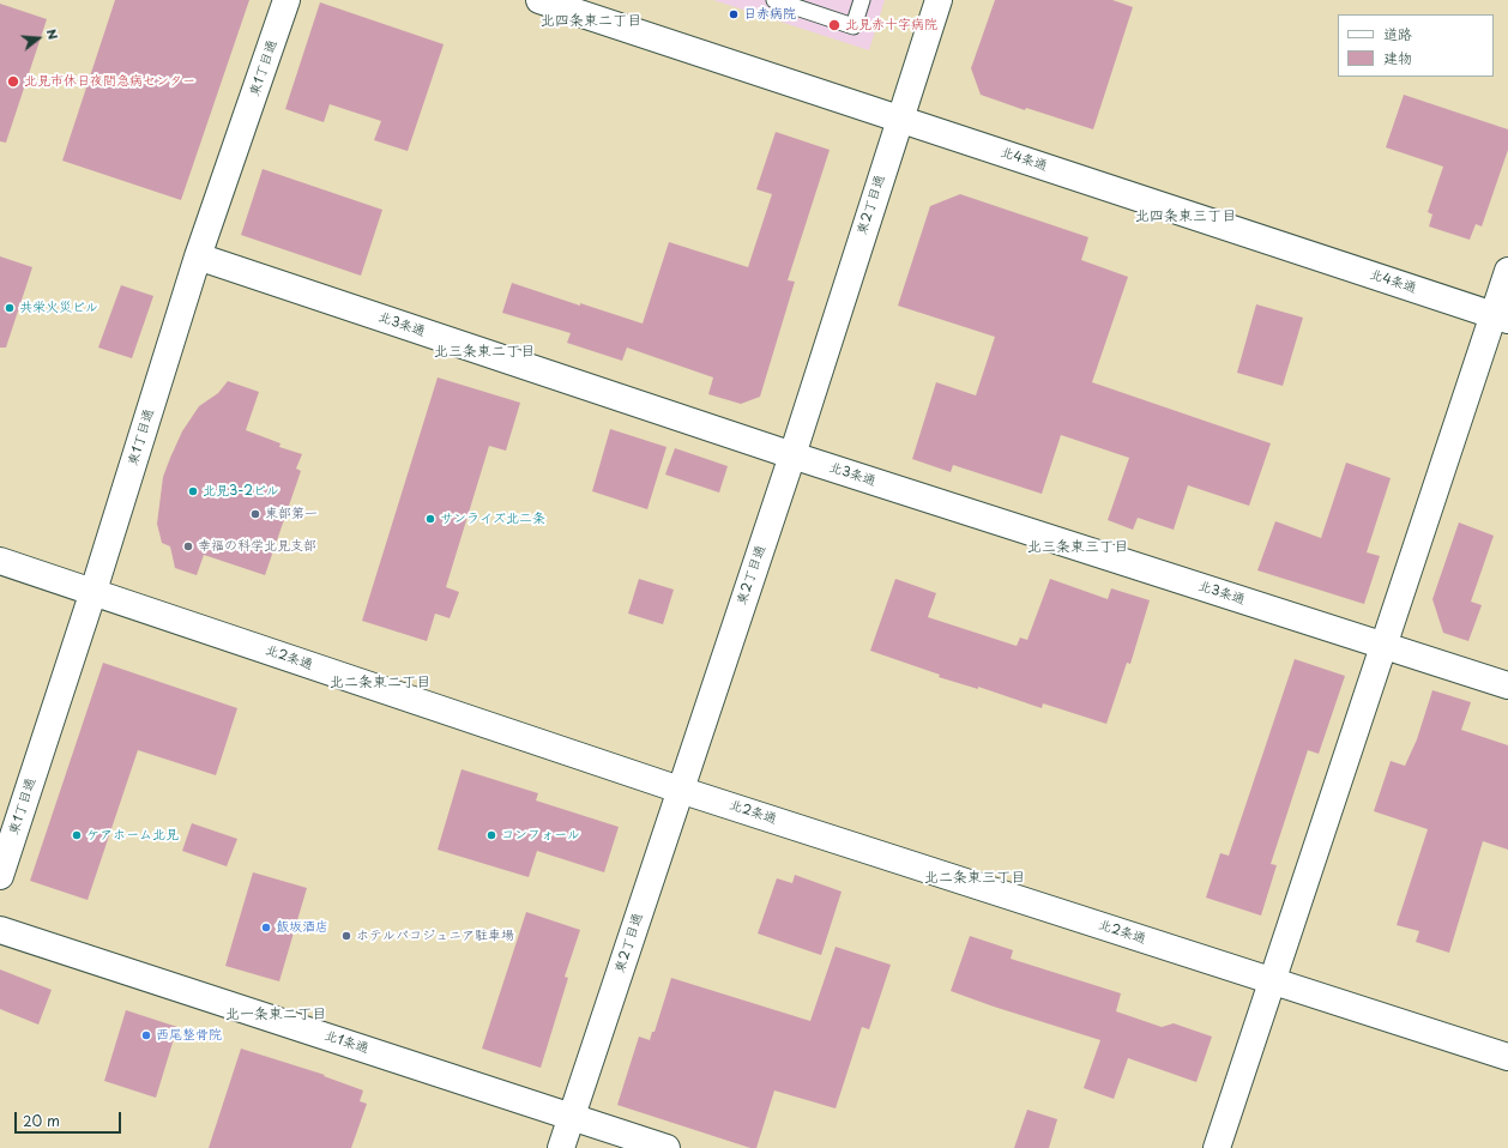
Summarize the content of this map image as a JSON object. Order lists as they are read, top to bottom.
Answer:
{
  "streets": {
    "street": [
      "東1丁目通",
      "北4条通",
      "東2丁目通",
      "北3条通",
      "北2条通",
      "北1条通"
    ]
  },
  "crossings": [
    ["東1丁目通", "北3条通"],
    ["東1丁目通", "北2条通"],
    ["北4条通", "東2丁目通"],
    ["東2丁目通", "北3条通"],
    ["東2丁目通", "北2条通"],
    ["東2丁目通", "北1条通"]
  ],
  "districts": [
    "北四条東二丁目",
    "北四条東三丁目",
    "北三条東二丁目",
    "北三条東三丁目",
    "北二条東二丁目",
    "北二条東三丁目",
    "北一条東二丁目"
  ],
  "places": [
    "日赤病院",
    "北見赤十字病院",
    "北見市休日夜間急病センター",
    "共栄火災ビル",
    "北見3-2ビル",
    "東部第一",
    "サンライズ北二条",
    "幸福の科学北見支部",
    "ケアホーム北見",
    "コンフォール",
    "飯坂酒店",
    "ホテルパコジュニア駐車場",
    "西尾整骨院"
  ],
  "legend": ["道路", "建物"],
  "scale_bar": "20 m",
  "north": "right"
}
